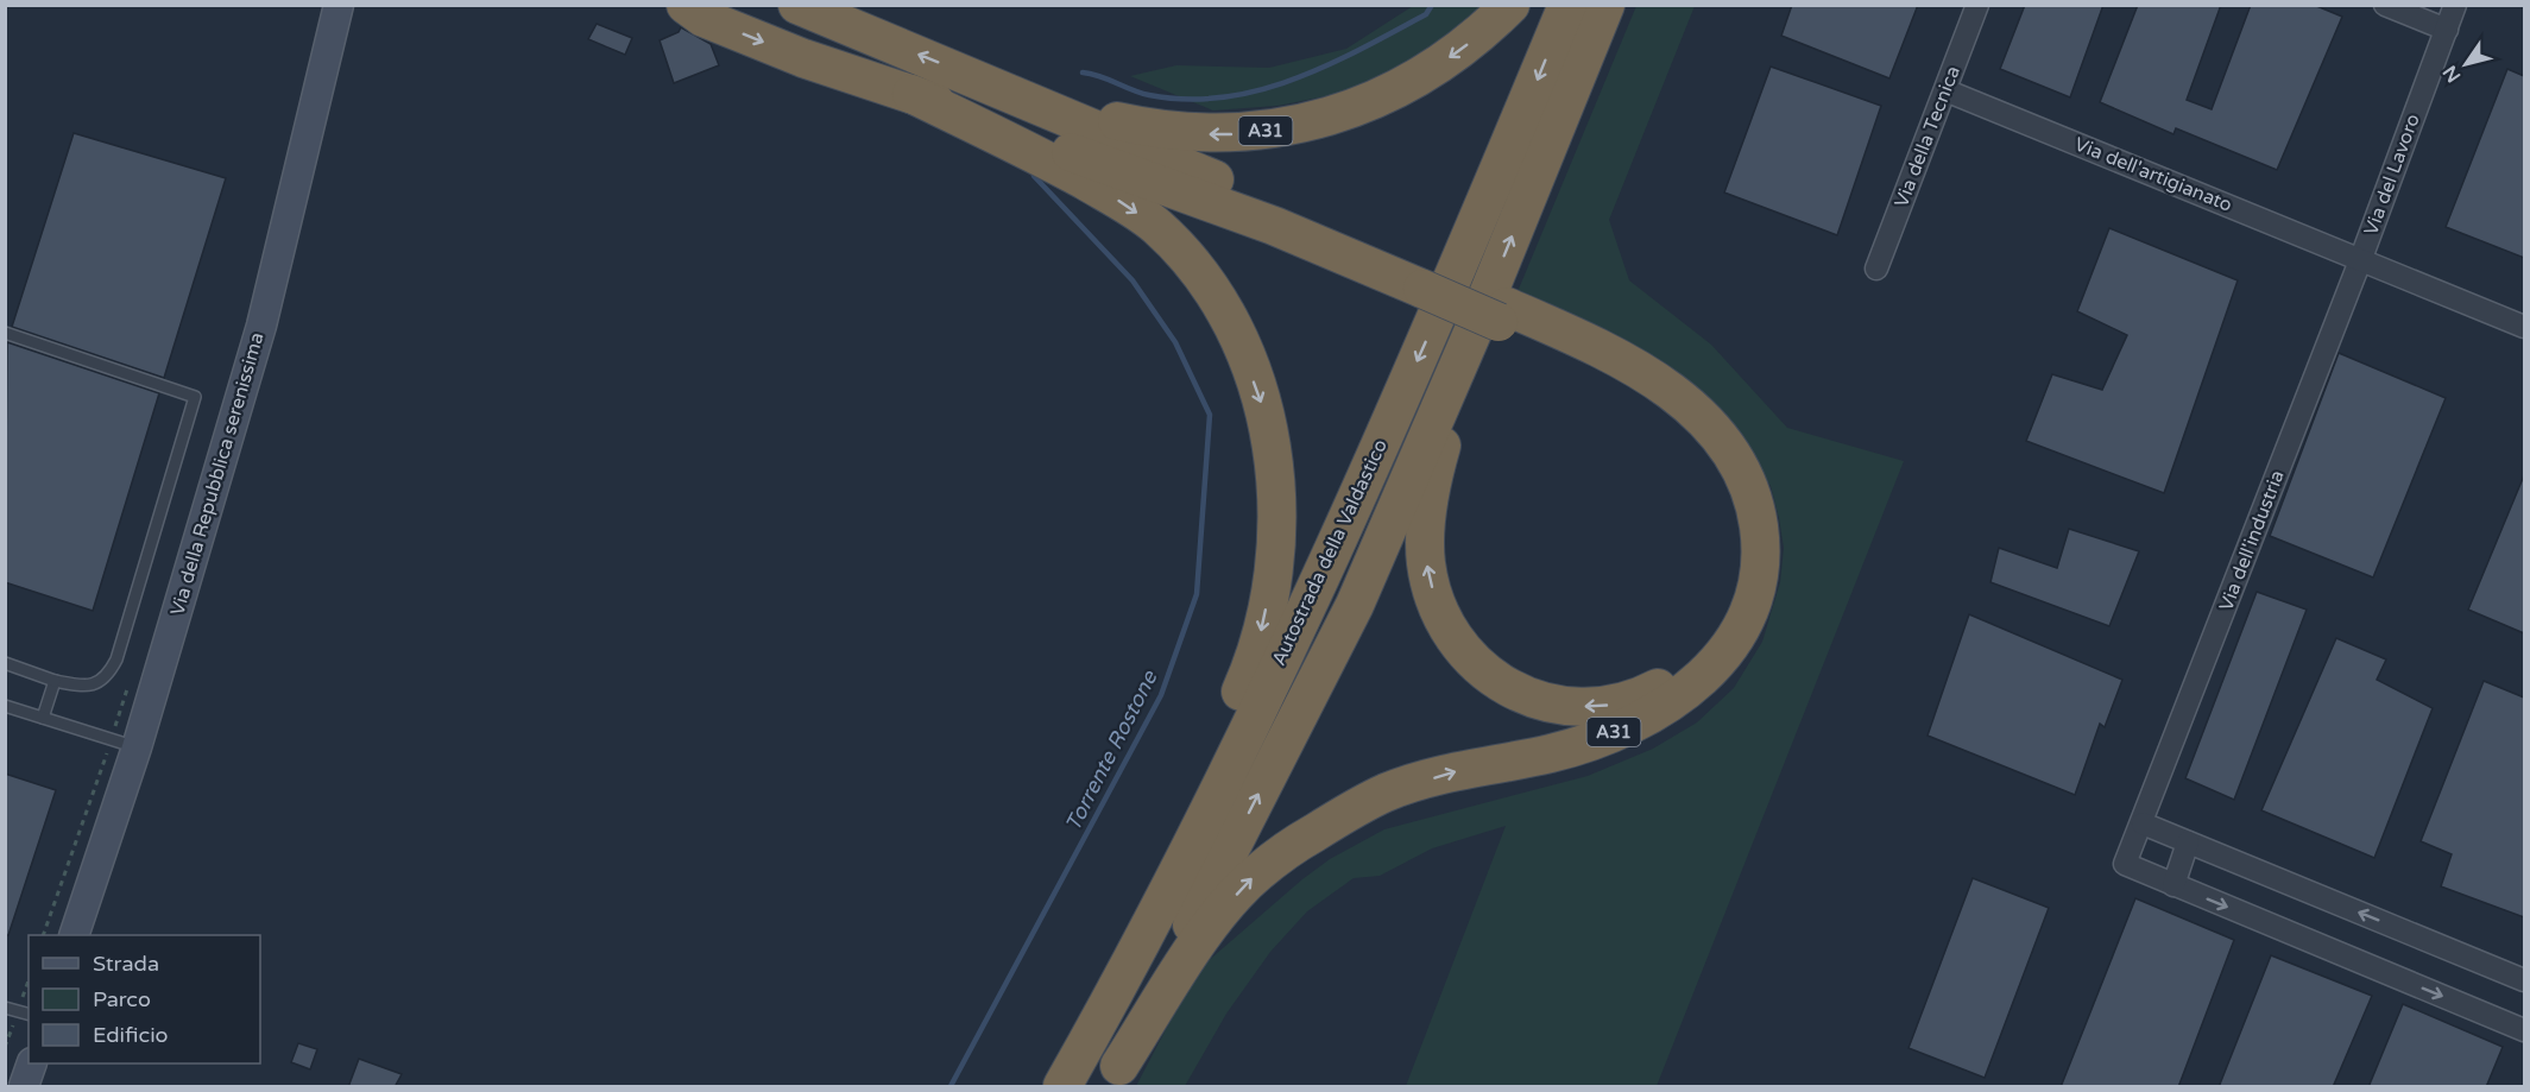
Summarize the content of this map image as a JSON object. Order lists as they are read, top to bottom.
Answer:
{
  "streets": {
    "highway": ["A31", "Autostrada della Valdastico"],
    "street": [
      "Via della Tecnica",
      "Via dell'artigianato",
      "Via del Lavoro",
      "Via della Repubblica serenissima",
      "Via dell'industria"
    ]
  },
  "crossings": [
    ["A31", "Autostrada della Valdastico"],
    ["Via della Tecnica", "Via dell'artigianato"],
    ["Via dell'artigianato", "Via del Lavoro"],
    ["Via dell'artigianato", "Via dell'industria"],
    ["Via del Lavoro", "Via dell'industria"]
  ],
  "water": ["Torrente Rostone"],
  "legend": ["Strada", "Parco", "Edificio"],
  "north": "bottom left"
}
